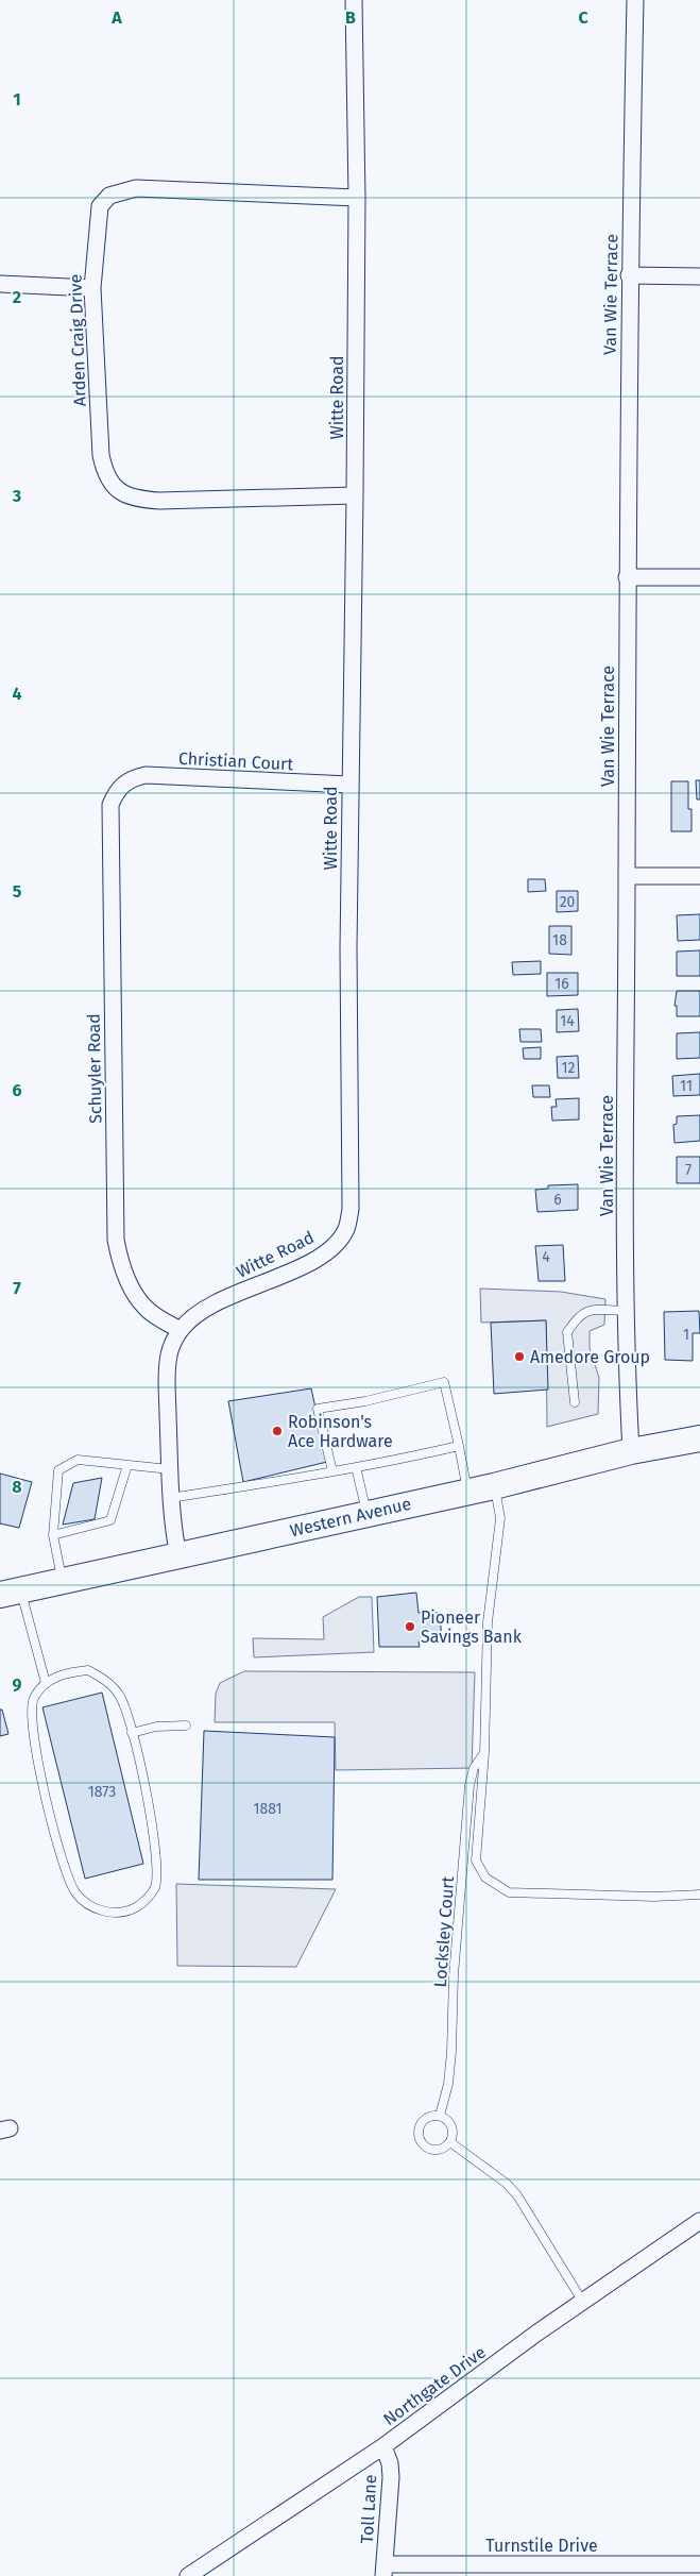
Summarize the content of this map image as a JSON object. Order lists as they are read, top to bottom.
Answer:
{
  "streets": {
    "main road": ["Western Avenue"],
    "street": [
      "Van Wie Terrace",
      "Arden Craig Drive",
      "Witte Road",
      "Christian Court",
      "Schuyler Road",
      "Northgate Drive",
      "Toll Lane",
      "Turnstile Drive"
    ],
    "lane": ["Locksley Court"]
  },
  "crossings": [
    ["Van Wie Terrace", "Western Avenue"],
    ["Arden Craig Drive", "Witte Road"],
    ["Witte Road", "Christian Court"],
    ["Witte Road", "Schuyler Road"],
    ["Witte Road", "Western Avenue"],
    ["Christian Court", "Schuyler Road"],
    ["Northgate Drive", "Toll Lane"],
    ["Toll Lane", "Turnstile Drive"]
  ],
  "places": ["Amedore Group", "Robinson's Ace Hardware", "Pioneer Savings Bank"],
  "house_numbers": [
    "20",
    "18",
    "16",
    "14",
    "12",
    "11",
    "7",
    "6",
    "4",
    "1",
    "1873",
    "1881"
  ],
  "grid": {
    "columns": ["A", "B", "C"],
    "rows": [
      "1",
      "2",
      "3",
      "4",
      "5",
      "6",
      "7",
      "8",
      "9"
    ]
  }
}
